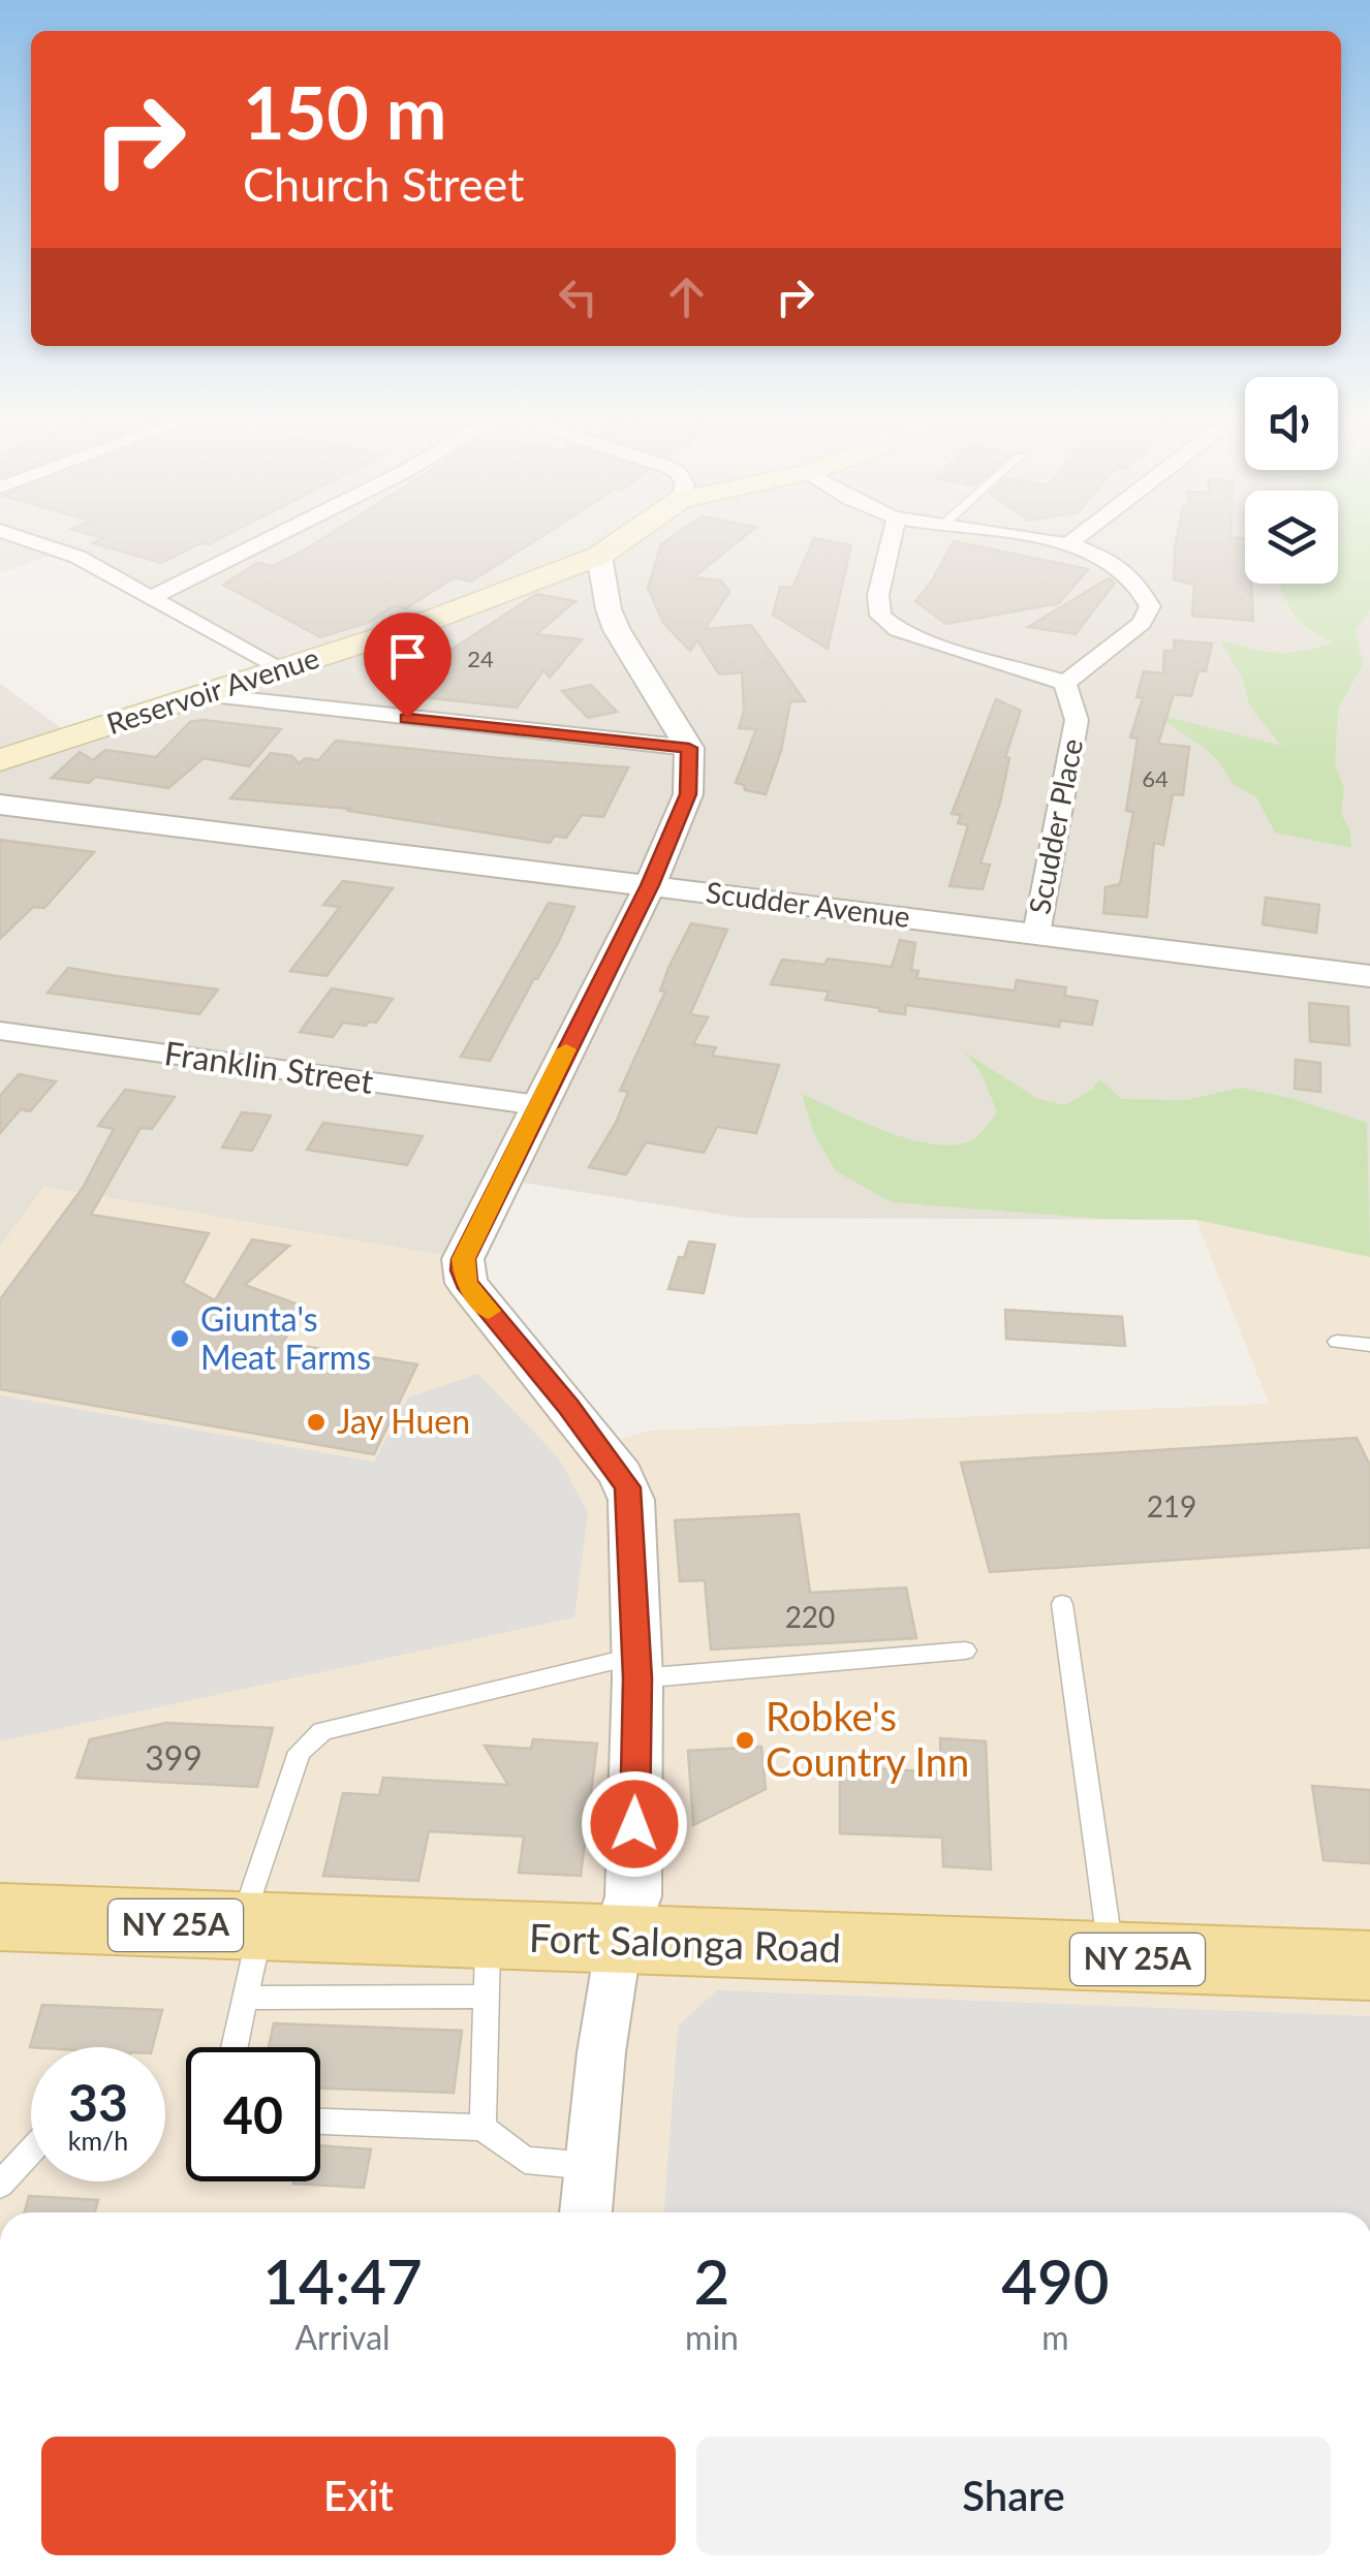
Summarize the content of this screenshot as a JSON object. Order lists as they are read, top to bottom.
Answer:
{
  "streets": {
    "main road": ["Reservoir Avenue", "NY 25A", "Fort Salonga Road"],
    "street": ["Scudder Place", "Scudder Avenue", "Franklin Street"]
  },
  "crossings": [
    ["Scudder Place", "Scudder Avenue"]
  ],
  "places": ["Giunta's Meat Farms", "Jay Huen", "Robke's Country Inn"],
  "house_numbers": [
    "24",
    "64",
    "219",
    "220",
    "399"
  ],
  "page": {
    "turn": ["150 m", "Church Street"],
    "speed": "33 km/h",
    "limit": "40",
    "eta": [
      "14:47",
      "Arrival",
      "2",
      "min",
      "490",
      "m"
    ],
    "buttons": ["Exit", "Share"]
  }
}
